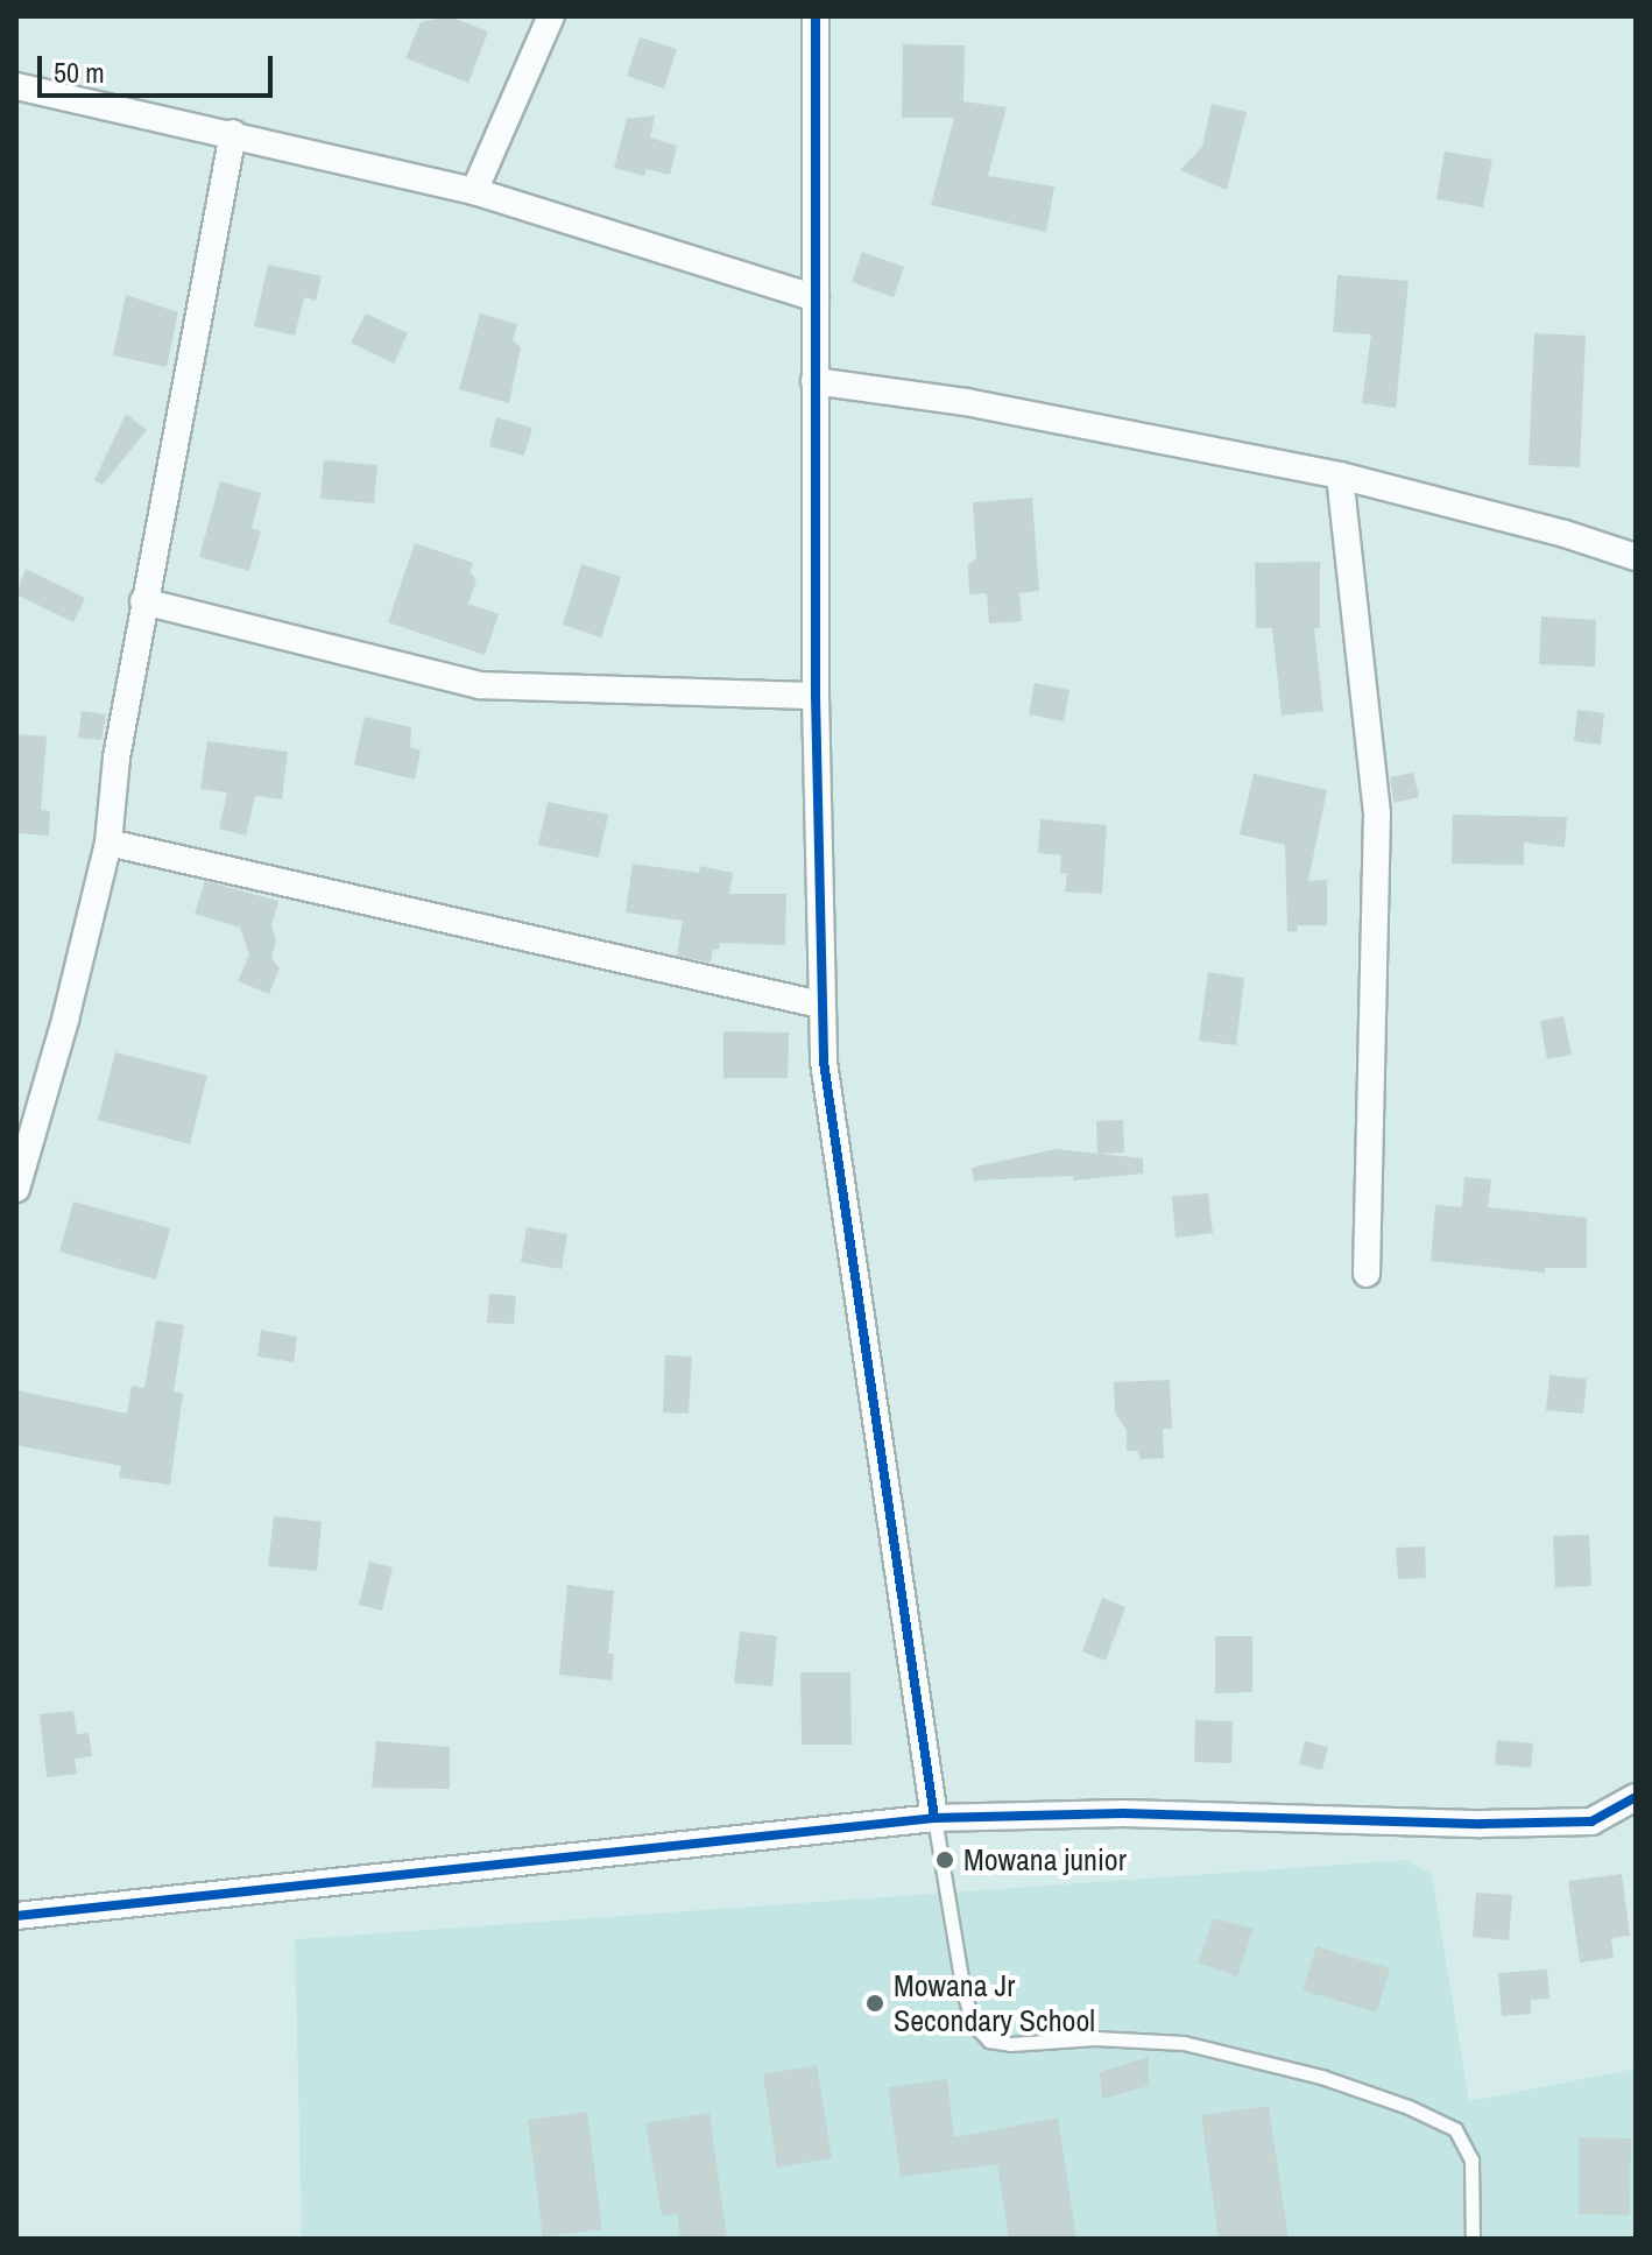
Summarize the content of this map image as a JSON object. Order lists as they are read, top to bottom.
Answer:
{
  "places": ["Mowana junior", "Mowana Jr Secondary School"],
  "scale_bar": "50 m"
}
